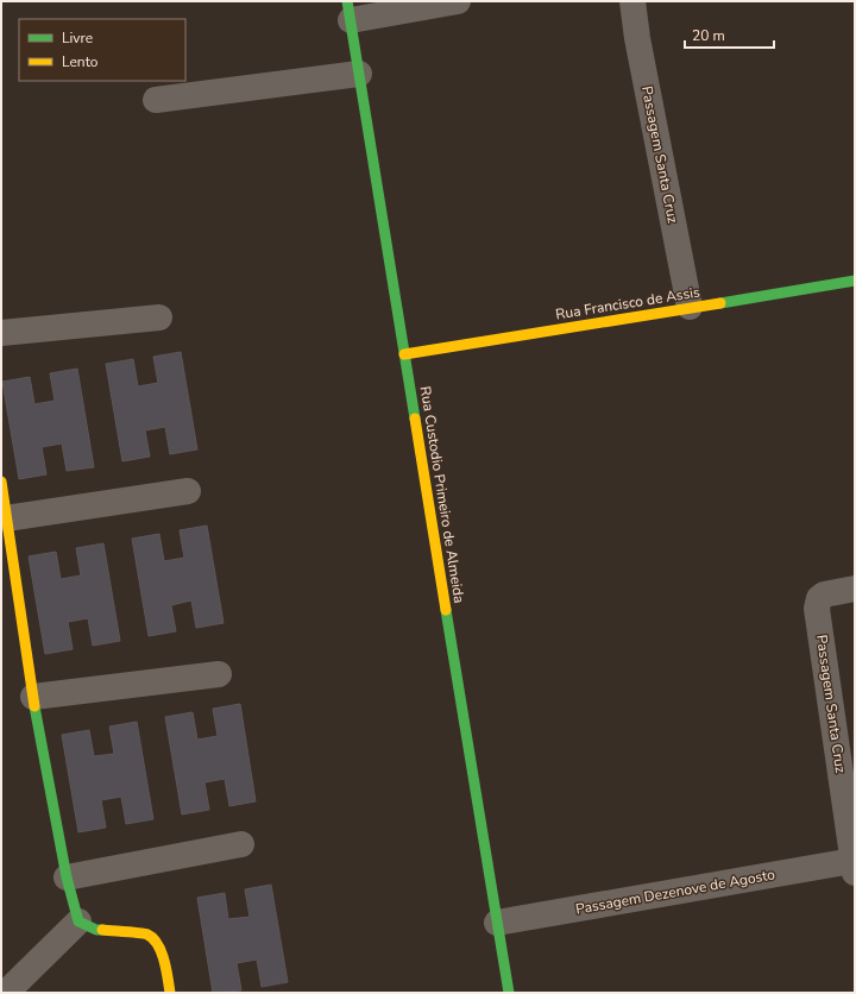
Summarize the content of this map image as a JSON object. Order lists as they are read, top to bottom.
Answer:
{
  "streets": {
    "street": [
      "Passagem Santa Cruz",
      "Rua Francisco de Assis",
      "Rua Custodio Primeiro de Almeida",
      "Passagem Dezenove de Agosto"
    ]
  },
  "crossings": [
    ["Passagem Santa Cruz", "Rua Francisco de Assis"],
    ["Passagem Santa Cruz", "Passagem Dezenove de Agosto"],
    ["Rua Francisco de Assis", "Rua Custodio Primeiro de Almeida"],
    ["Rua Custodio Primeiro de Almeida", "Passagem Dezenove de Agosto"]
  ],
  "legend": ["Livre", "Lento"],
  "scale_bar": "20 m"
}
